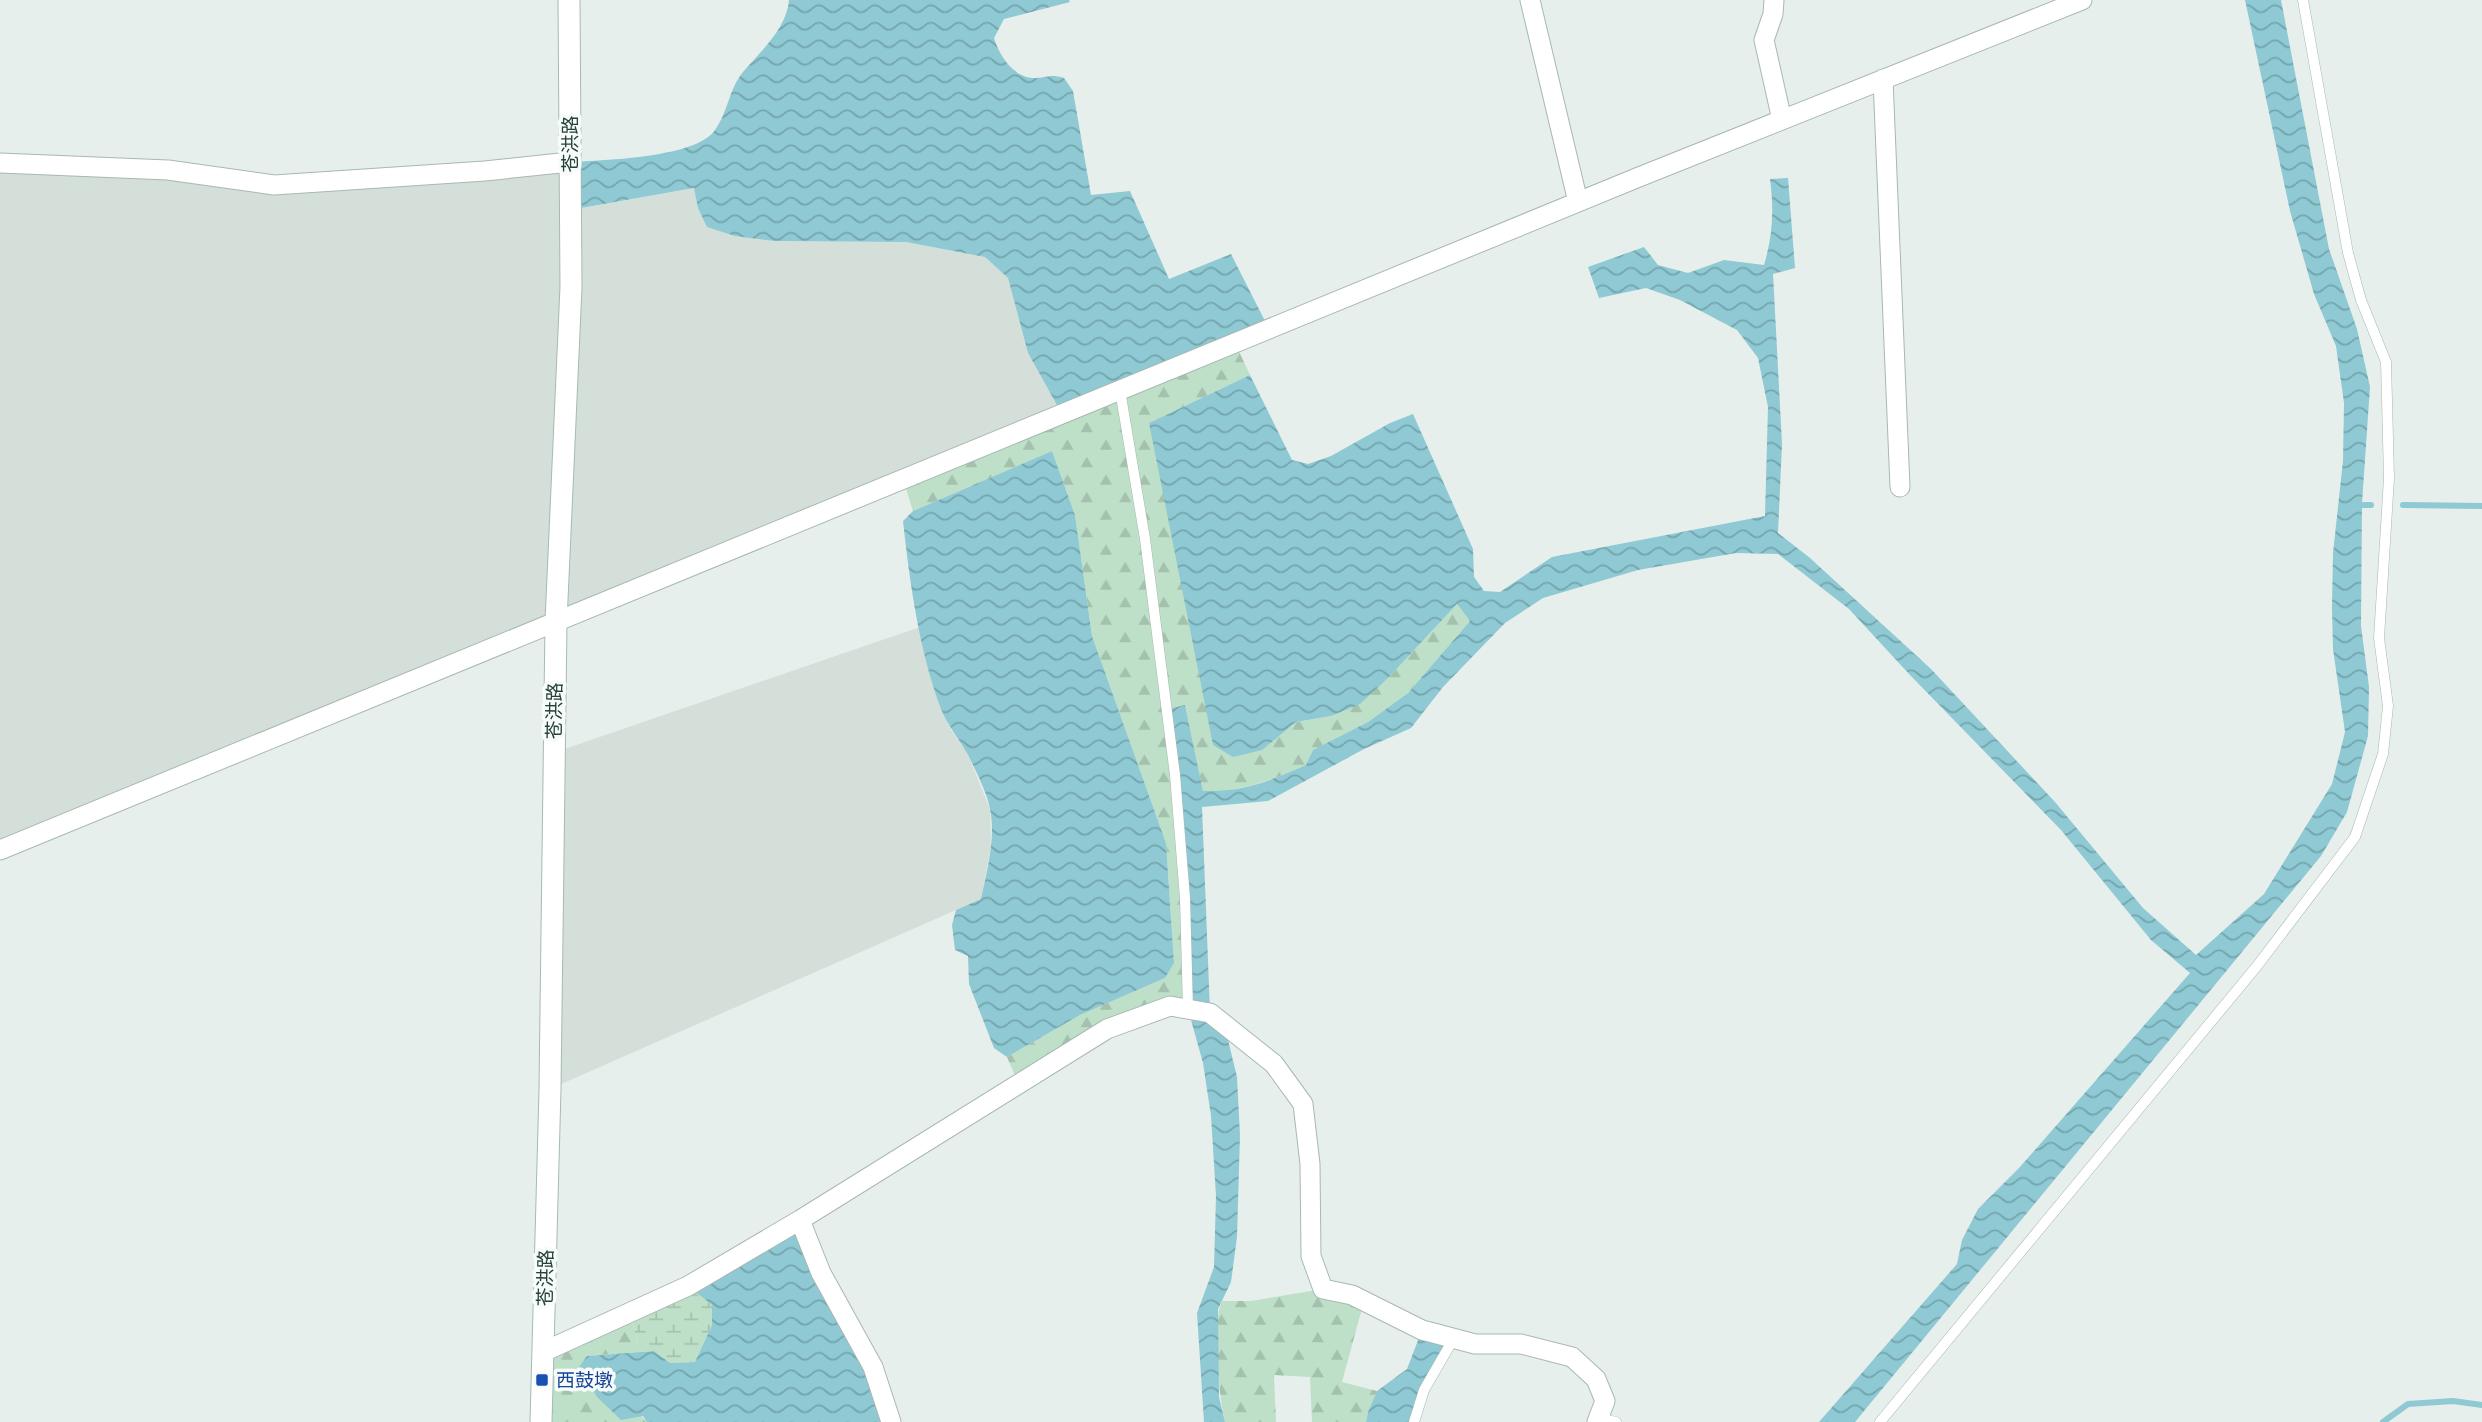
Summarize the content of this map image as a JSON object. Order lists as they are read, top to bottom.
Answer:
{
  "streets": {
    "main road": ["苍洪路"]
  },
  "places": {
    "transit": ["西鼓墩"]
  }
}
